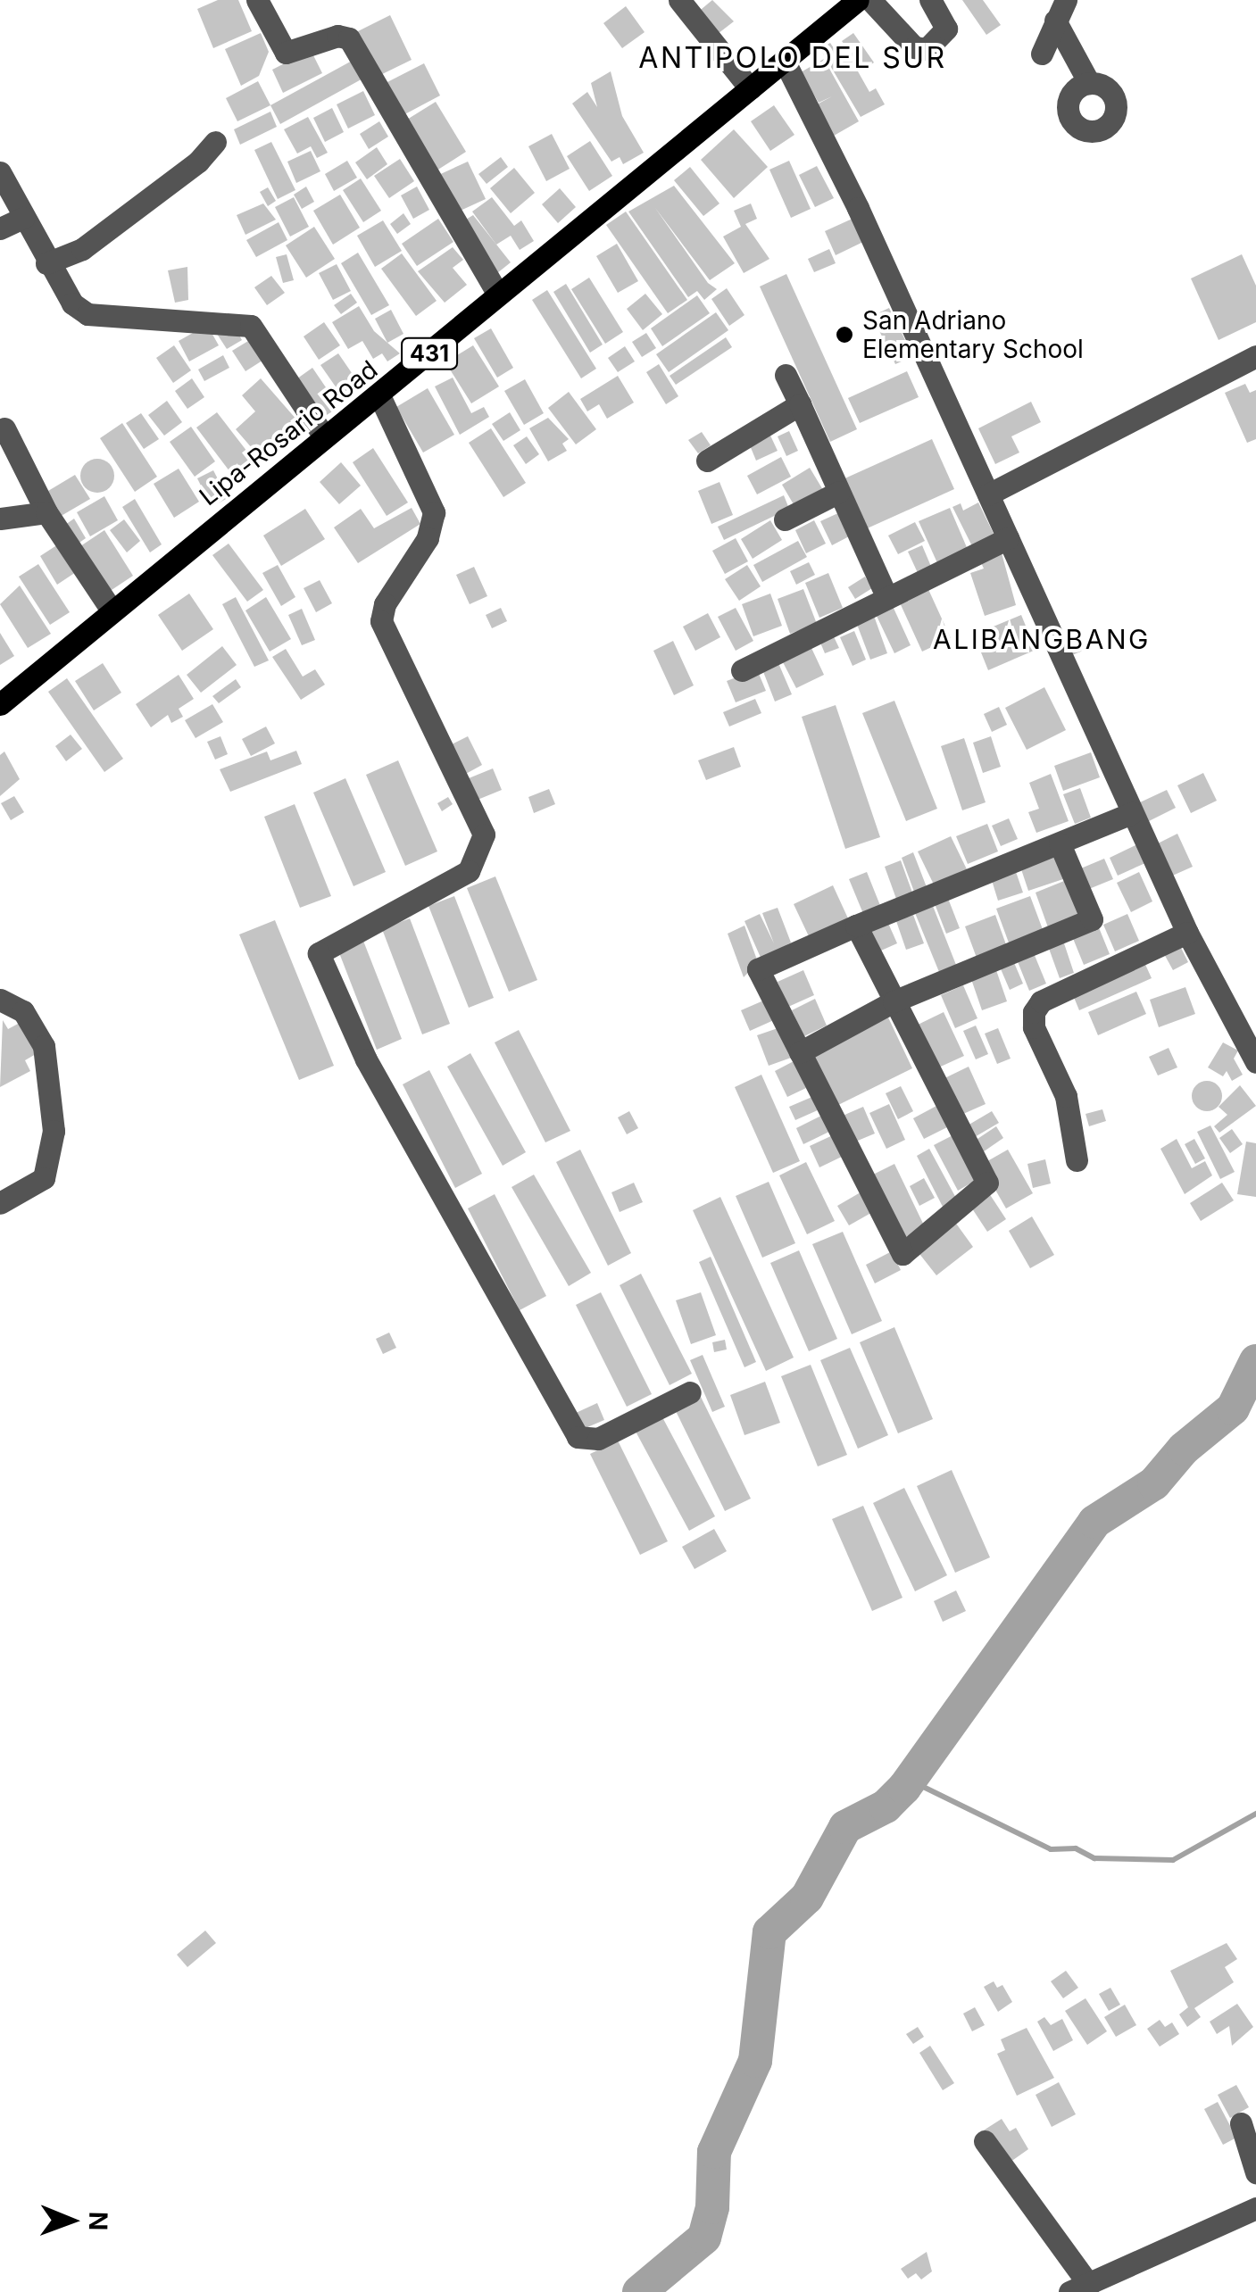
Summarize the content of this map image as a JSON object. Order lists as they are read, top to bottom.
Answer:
{
  "streets": {
    "main road": ["431", "Lipa-Rosario Road"]
  },
  "districts": ["ANTIPOLO DEL SUR", "ALIBANGBANG"],
  "places": ["San Adriano Elementary School"],
  "north": "right"
}
